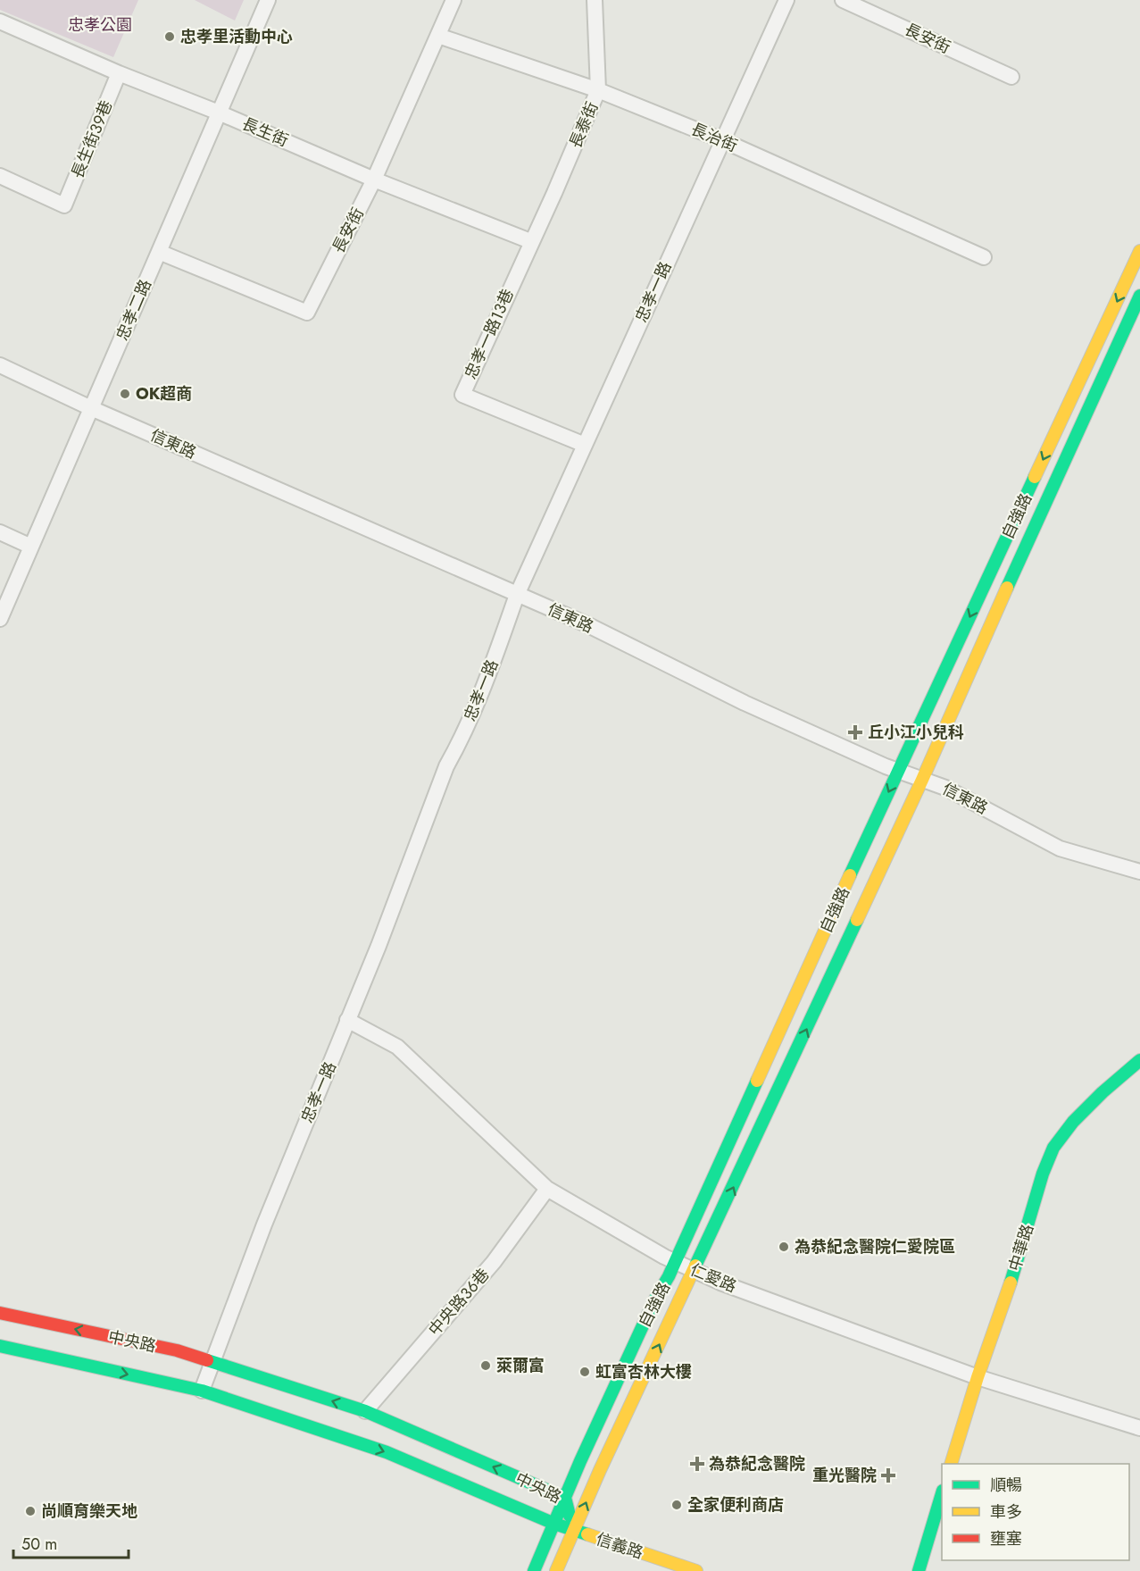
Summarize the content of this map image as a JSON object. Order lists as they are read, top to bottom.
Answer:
{
  "streets": {
    "main road": [
      "自強路",
      "中華路",
      "中央路",
      "信義路"
    ],
    "street": [
      "長安街",
      "長泰街",
      "長生街",
      "長治街",
      "長生街39巷",
      "忠孝一路",
      "忠孝二路",
      "忠孝一路13巷",
      "信東路",
      "仁愛路",
      "中央路36巷"
    ]
  },
  "crossings": [
    ["長安街", "長生街"],
    ["長安街", "長治街"],
    ["長安街", "忠孝二路"],
    ["長泰街", "長生街"],
    ["長泰街", "長治街"],
    ["長泰街", "忠孝一路13巷"],
    ["長生街", "長生街39巷"],
    ["長生街", "忠孝二路"],
    ["長生街", "忠孝一路13巷"],
    ["長治街", "忠孝一路"],
    ["忠孝一路", "忠孝一路13巷"],
    ["忠孝一路", "信東路"],
    ["忠孝一路", "仁愛路"],
    ["忠孝一路", "中央路"],
    ["忠孝二路", "信東路"],
    ["信東路", "自強路"],
    ["自強路", "仁愛路"],
    ["自強路", "中央路"],
    ["自強路", "信義路"],
    ["中華路", "仁愛路"],
    ["仁愛路", "中央路36巷"],
    ["中央路36巷", "中央路"],
    ["中央路", "信義路"]
  ],
  "parks": ["忠孝公園"],
  "places": {
    "other": [
      "忠孝里活動中心",
      "OK超商",
      "為恭紀念醫院仁愛院區",
      "萊爾富",
      "虹富杏林大樓",
      "全家便利商店",
      "尚順育樂天地"
    ],
    "health": ["丘小江小兒科", "為恭紀念醫院", "重光醫院"]
  },
  "legend": ["順暢", "車多", "壅塞"],
  "scale_bar": "50 m"
}
